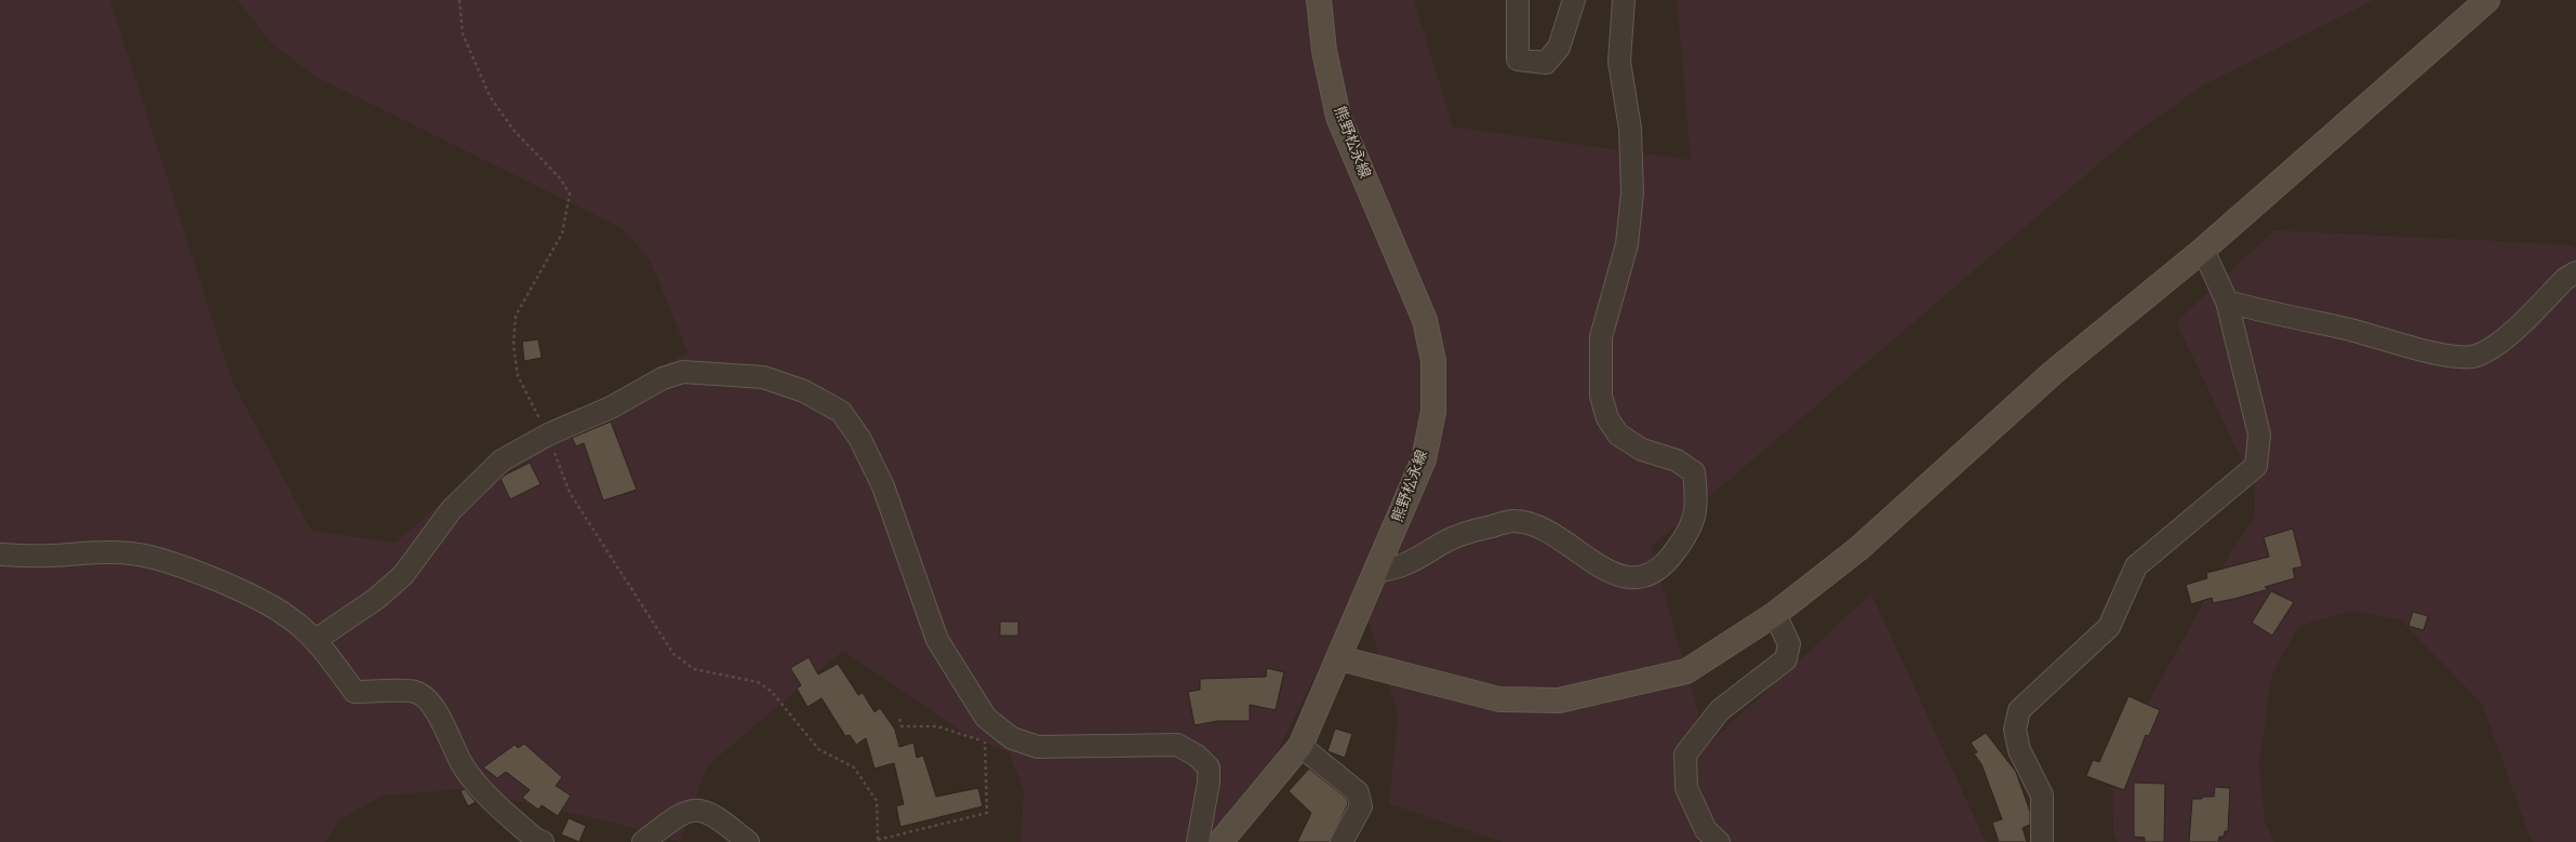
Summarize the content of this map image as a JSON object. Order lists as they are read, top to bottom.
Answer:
{
  "streets": {
    "street": ["熊野松永線"]
  }
}
